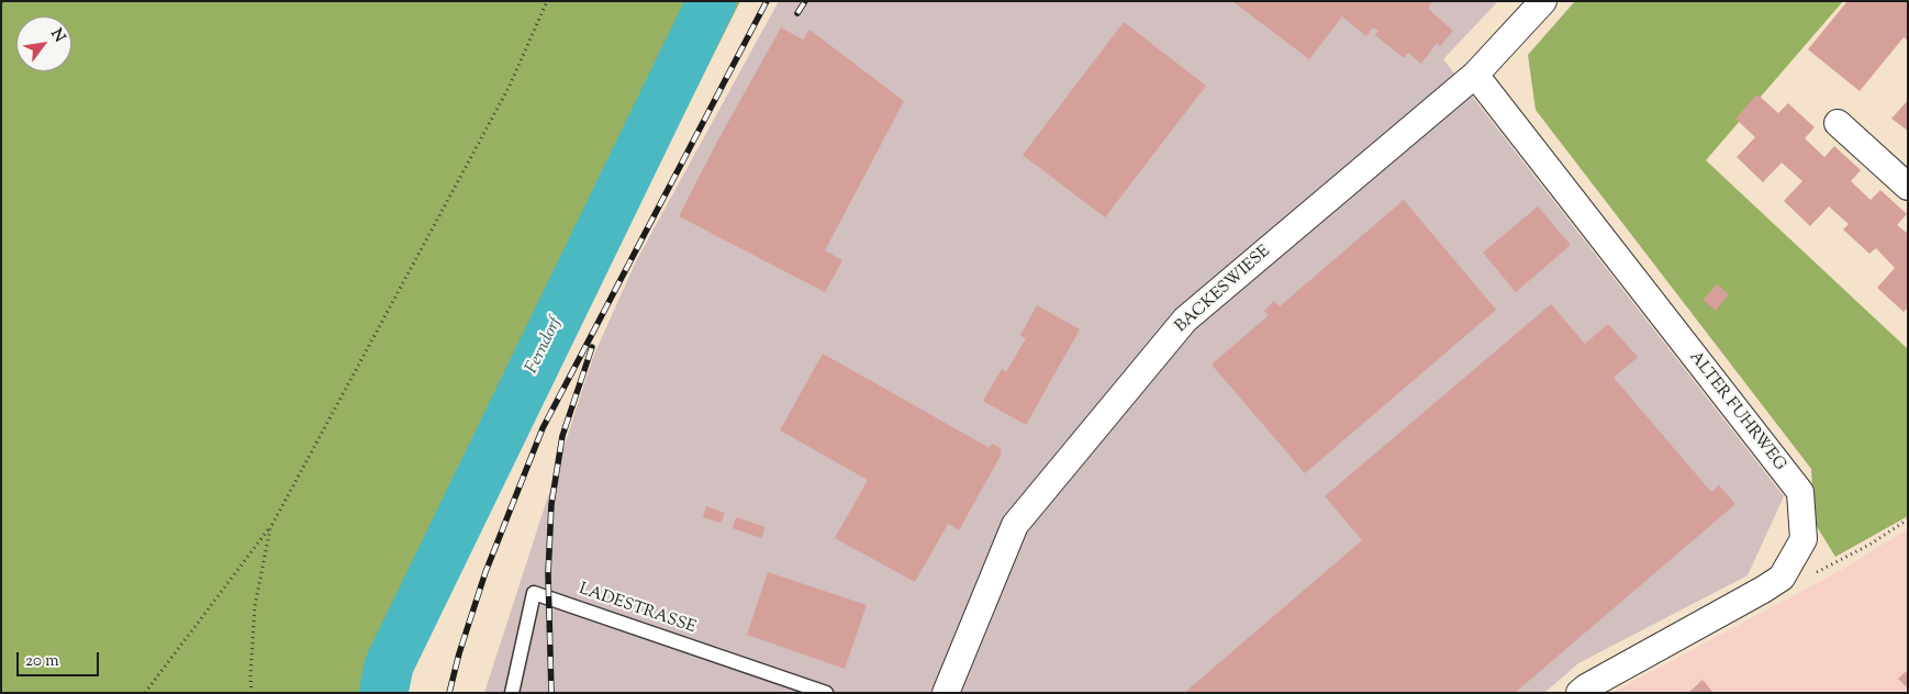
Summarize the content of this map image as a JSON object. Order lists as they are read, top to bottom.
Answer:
{
  "streets": {
    "street": ["BACKESWIESE", "ALTER FUHRWEG"],
    "lane": ["LADESTRASSE"]
  },
  "crossings": [
    ["BACKESWIESE", "ALTER FUHRWEG"]
  ],
  "water": ["Ferndorf"],
  "scale_bar": "20 m",
  "north": "top right"
}
